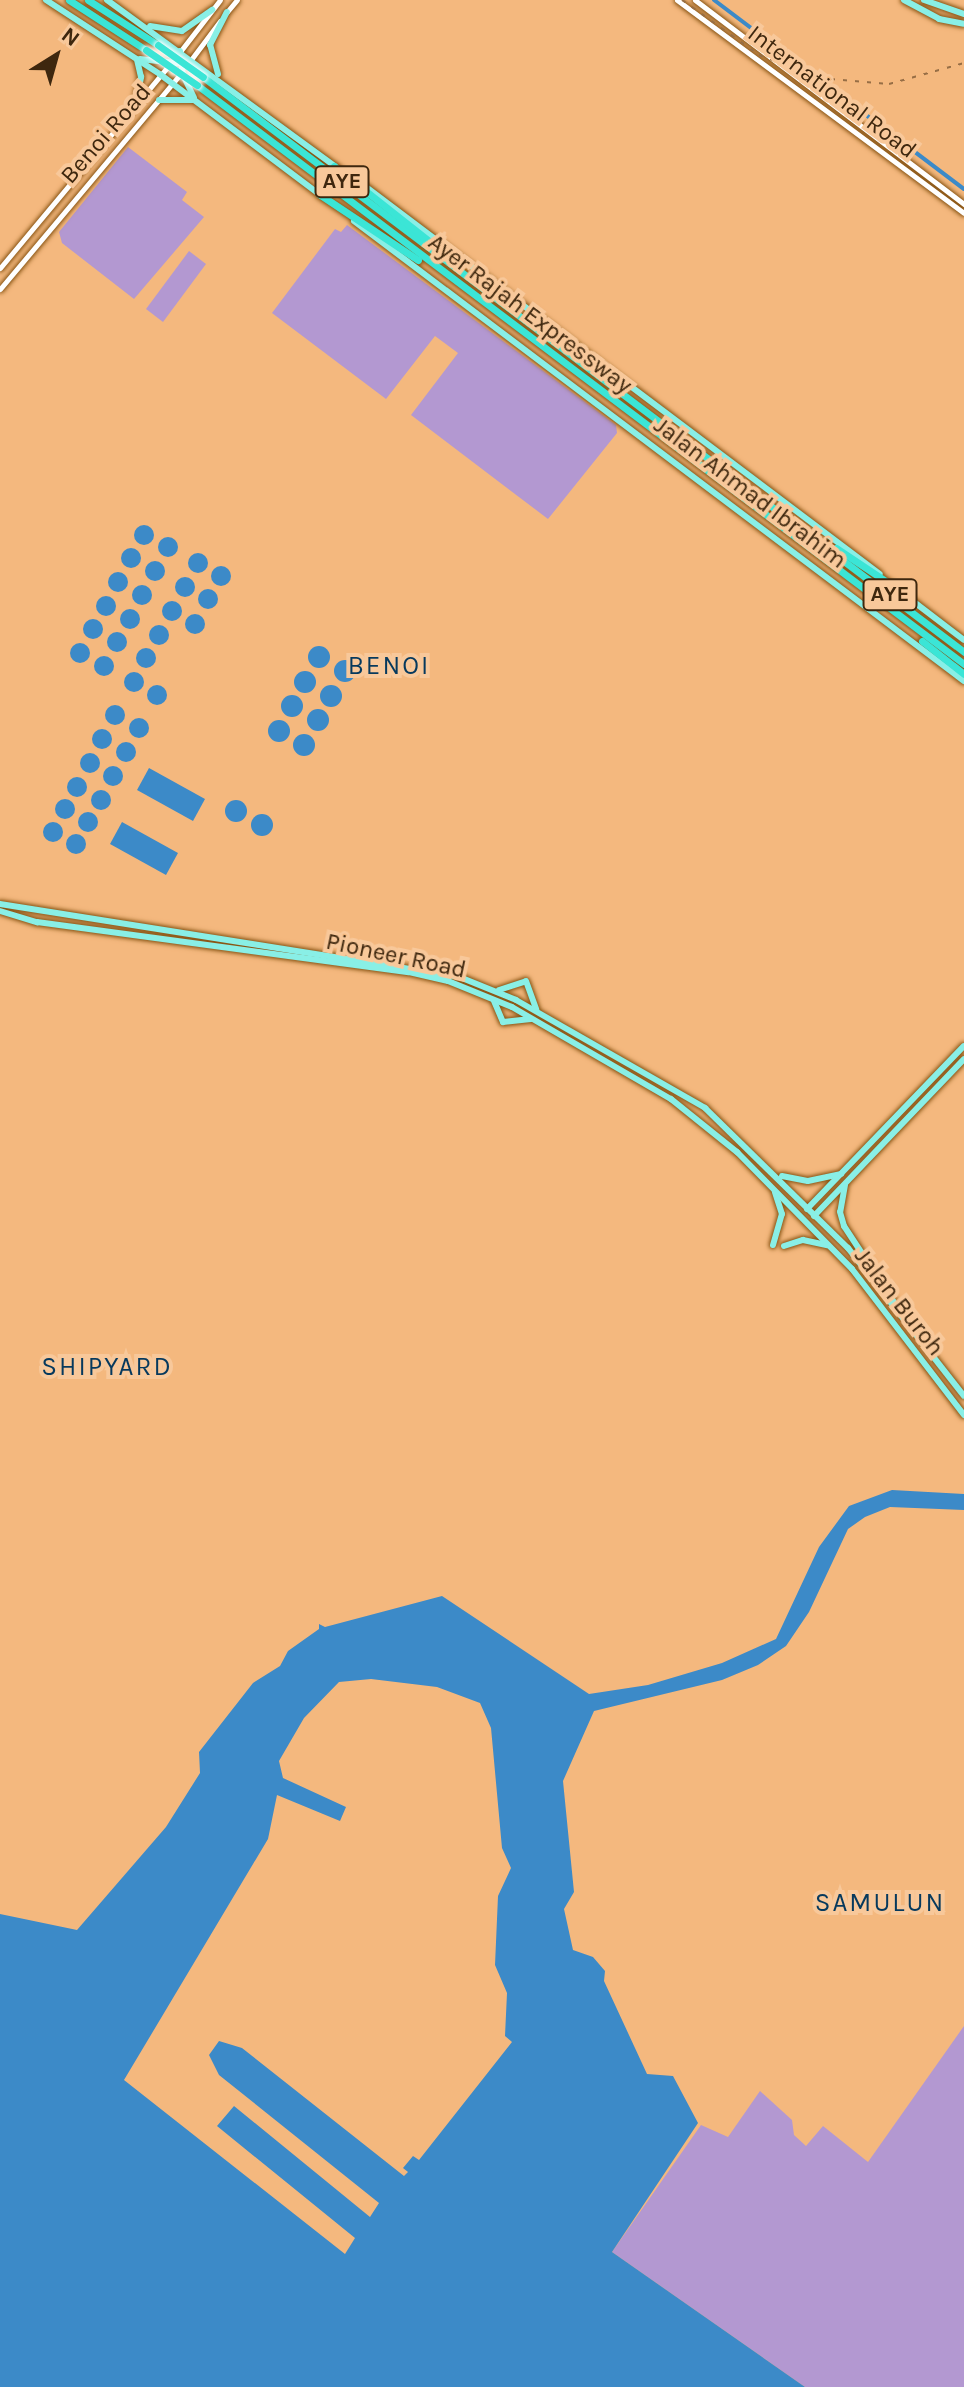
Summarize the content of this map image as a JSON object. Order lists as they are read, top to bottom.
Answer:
{
  "streets": {
    "highway": ["AYE", "Ayer Rajah Expressway"],
    "main road": [
      "International Road",
      "Benoi Road",
      "Jalan Ahmad Ibrahim",
      "Pioneer Road",
      "Jalan Buroh"
    ]
  },
  "crossings": [
    ["Benoi Road", "Jalan Ahmad Ibrahim"],
    ["Pioneer Road", "Jalan Buroh"]
  ],
  "districts": ["BENOI", "SHIPYARD", "SAMULUN"],
  "north": "top right"
}
